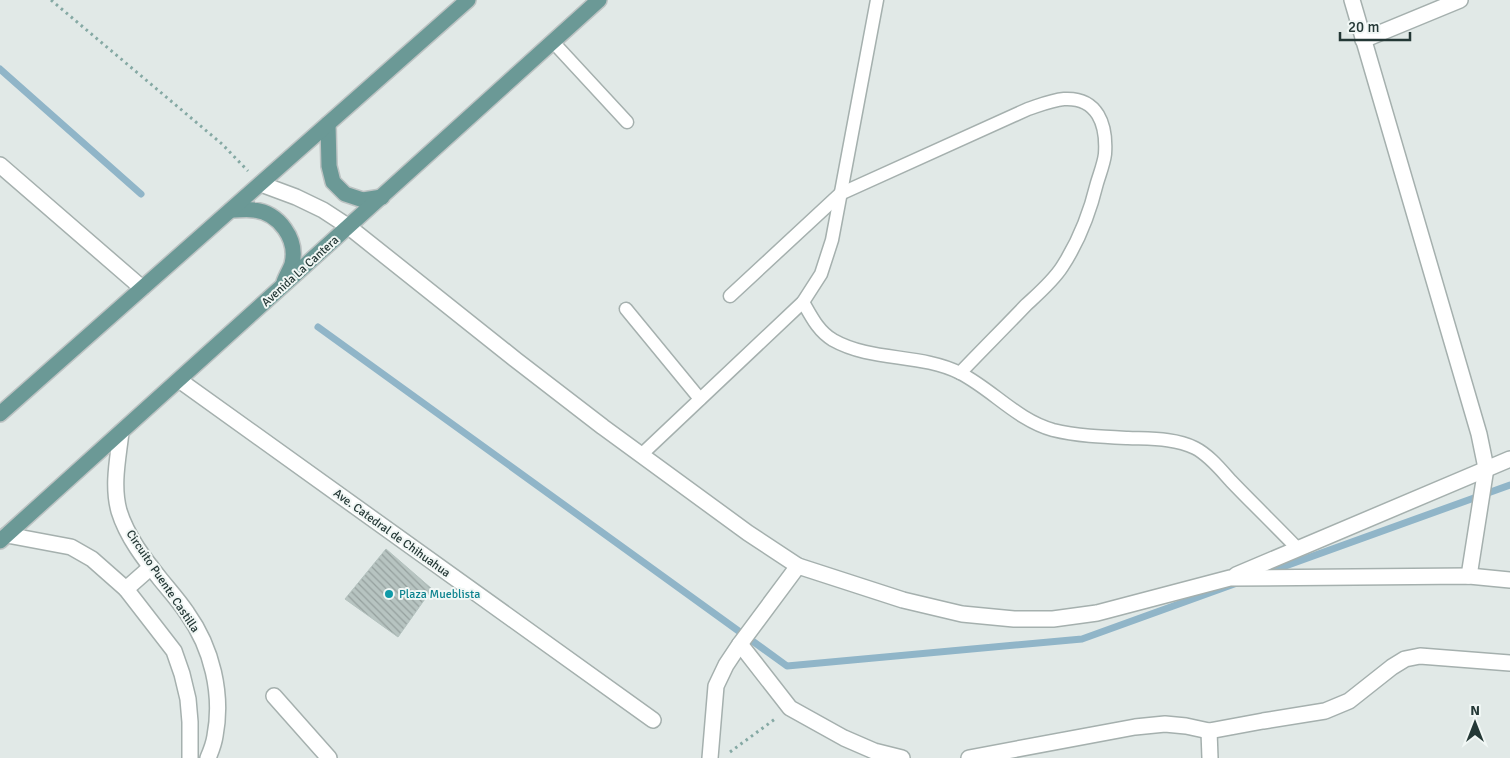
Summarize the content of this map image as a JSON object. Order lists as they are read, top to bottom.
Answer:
{
  "streets": {
    "main road": ["Avenida La Cantera"],
    "street": ["Ave. Catedral de Chihuahua", "Circuito Puente Castilla"]
  },
  "crossings": [
    ["Avenida La Cantera", "Ave. Catedral de Chihuahua"],
    ["Avenida La Cantera", "Circuito Puente Castilla"]
  ],
  "places": ["Plaza Mueblista"],
  "scale_bar": "20 m",
  "north": "top"
}
